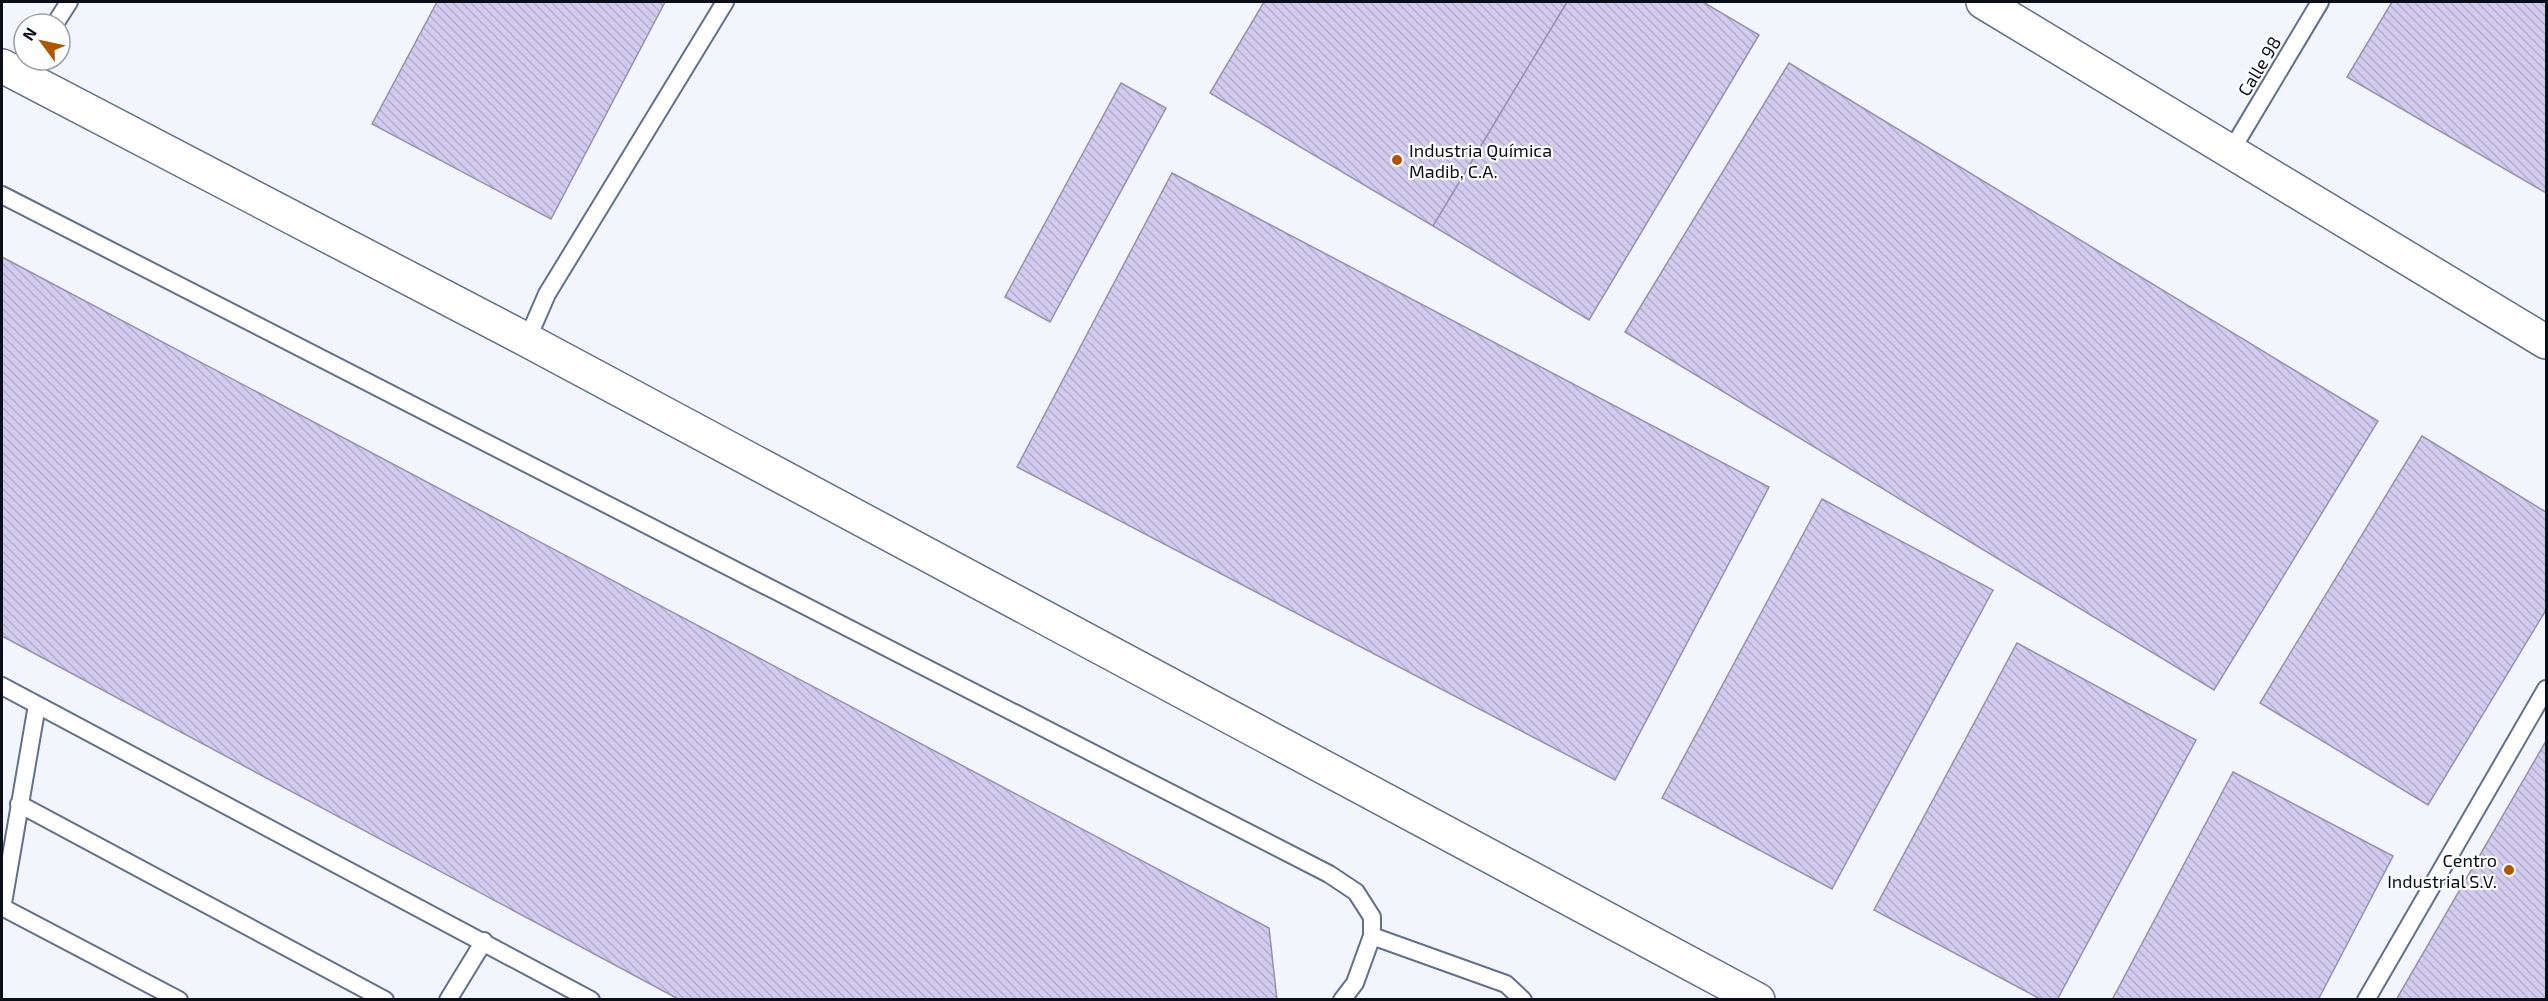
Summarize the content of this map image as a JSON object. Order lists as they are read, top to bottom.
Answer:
{
  "streets": {
    "lane": ["Calle 98"]
  },
  "places": ["Industria Química Madib, C.A.", "Centro Industrial S.V."],
  "north": "top left"
}
